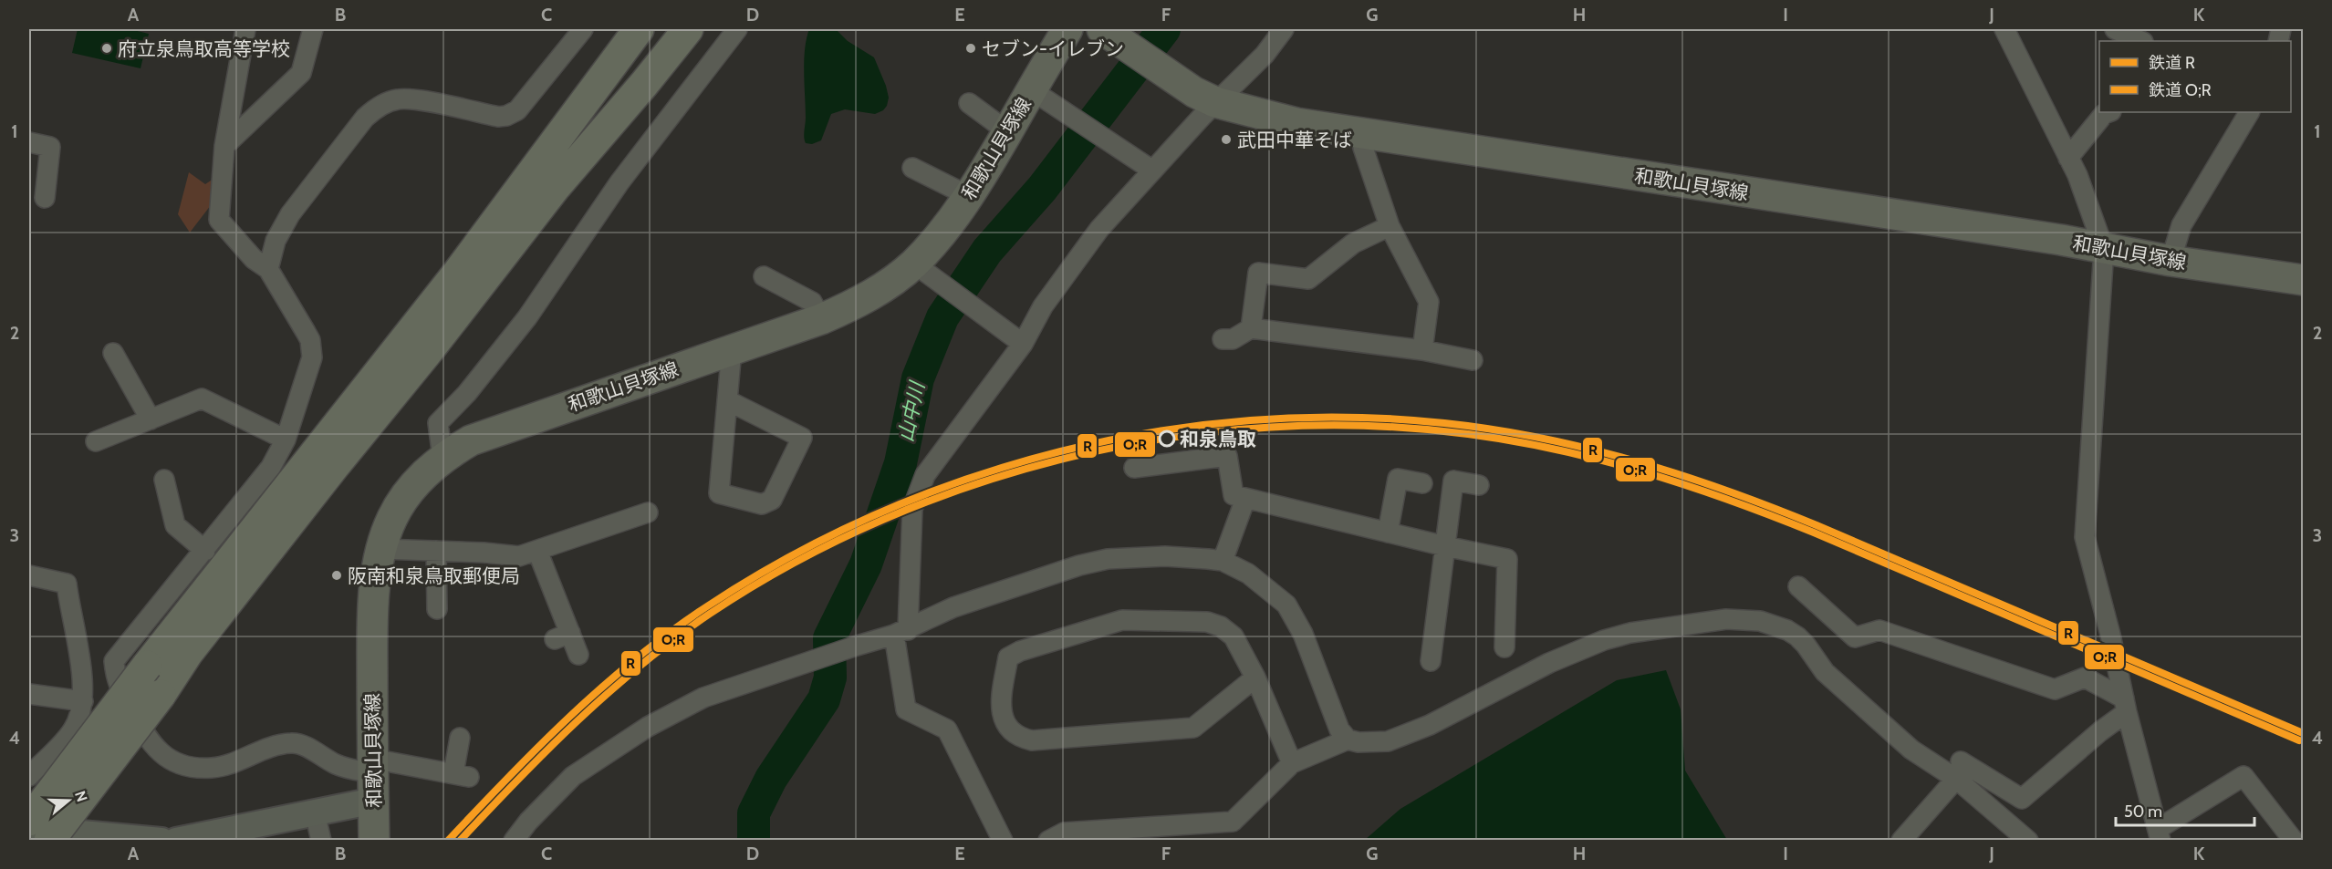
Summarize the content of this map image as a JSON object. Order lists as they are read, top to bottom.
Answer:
{
  "streets": {
    "main road": ["和歌山貝塚線"]
  },
  "water": ["山中川"],
  "places": [
    "府立泉鳥取高等学校",
    "セブン-イレブン",
    "武田中華そば",
    "和泉鳥取",
    "阪南和泉鳥取郵便局"
  ],
  "lines": ["rail line R", "rail line O;R"],
  "legend": ["鉄道 R", "鉄道 O;R"],
  "scale_bar": "50 m",
  "north": "right",
  "grid": {
    "columns": [
      "A",
      "B",
      "C",
      "D",
      "E",
      "F",
      "G",
      "H",
      "I",
      "J",
      "K"
    ],
    "rows": [
      "1",
      "2",
      "3",
      "4"
    ]
  }
}
